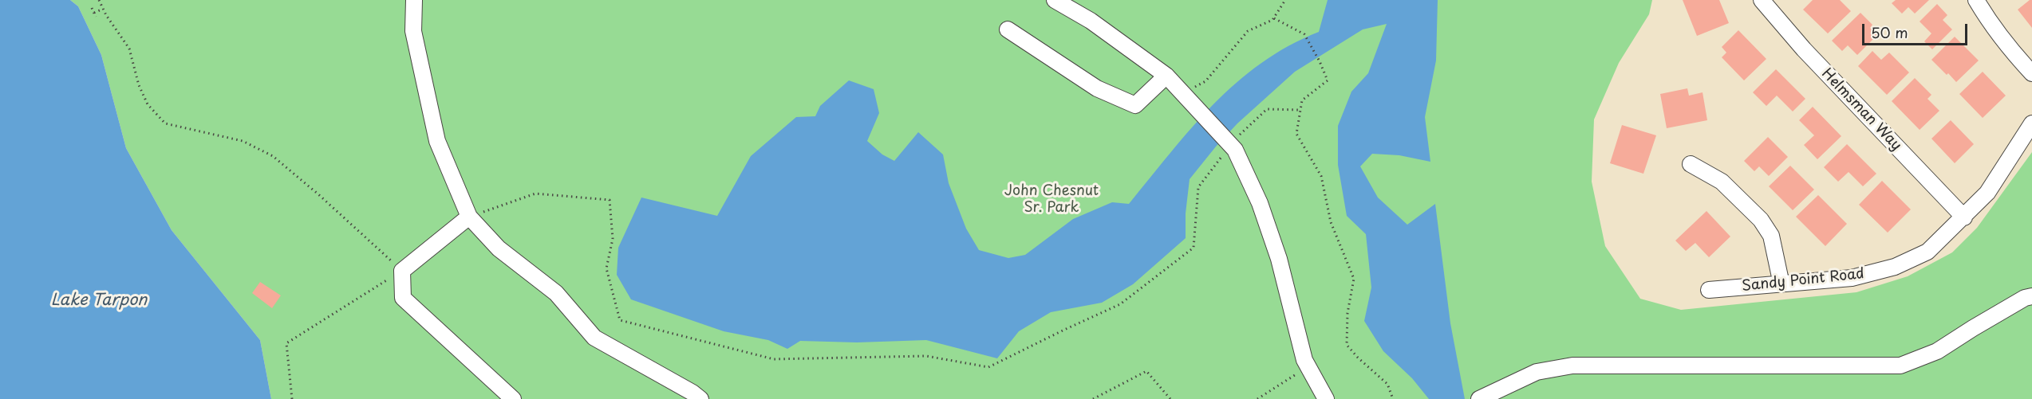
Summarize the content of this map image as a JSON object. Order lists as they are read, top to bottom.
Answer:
{
  "streets": {
    "street": ["Helmsman Way", "Sandy Point Road"]
  },
  "crossings": [
    ["Helmsman Way", "Sandy Point Road"]
  ],
  "water": ["Lake Tarpon"],
  "parks": ["John Chesnut Sr. Park"],
  "scale_bar": "50 m"
}
